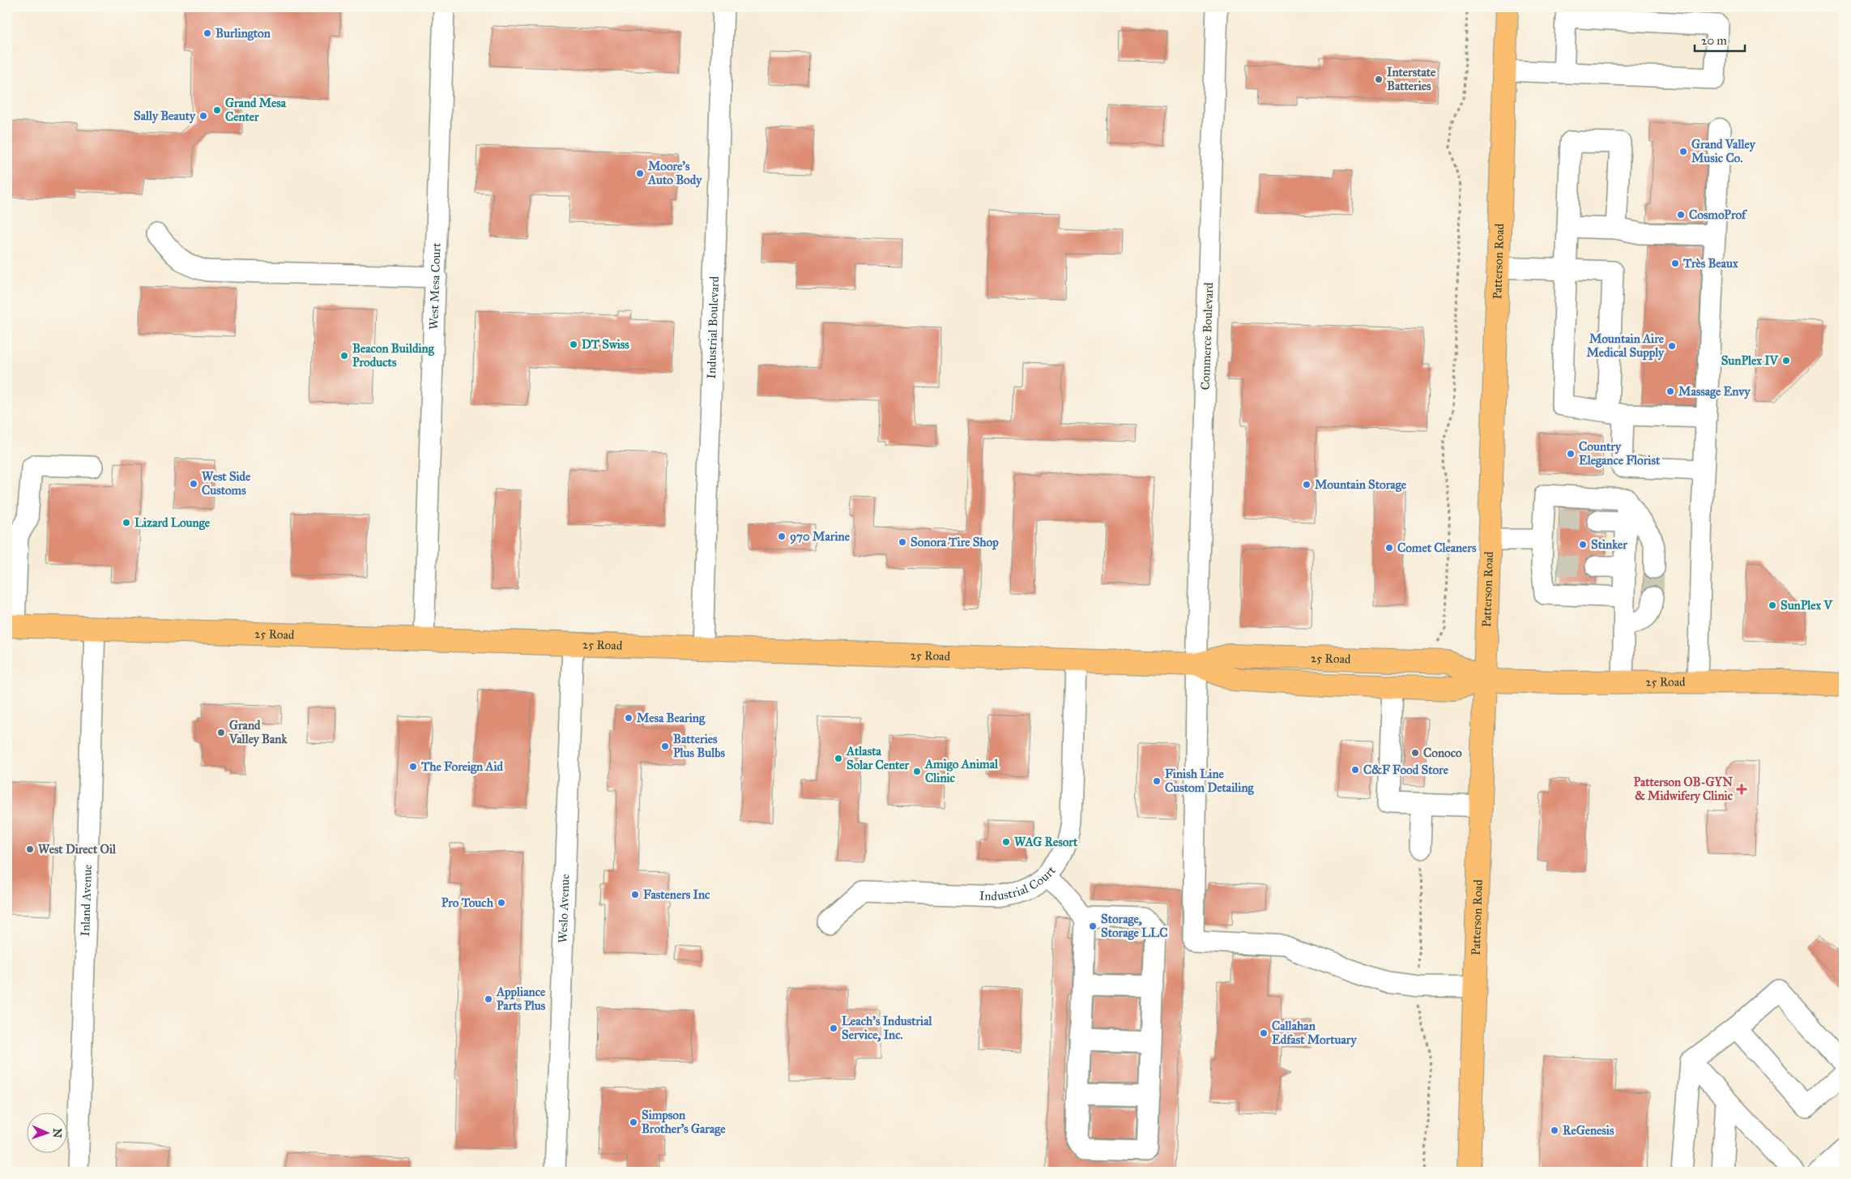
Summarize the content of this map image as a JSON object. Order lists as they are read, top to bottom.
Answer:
{
  "streets": {
    "main road": ["Patterson Road", "25 Road"],
    "street": [
      "West Mesa Court",
      "Industrial Boulevard",
      "Commerce Boulevard",
      "Industrial Court",
      "Inland Avenue",
      "Weslo Avenue"
    ]
  },
  "crossings": [
    ["Patterson Road", "25 Road"],
    ["West Mesa Court", "25 Road"],
    ["Industrial Boulevard", "25 Road"],
    ["Commerce Boulevard", "25 Road"],
    ["25 Road", "Industrial Court"],
    ["25 Road", "Inland Avenue"],
    ["25 Road", "Weslo Avenue"]
  ],
  "places": {
    "other": [
      "Burlington",
      "Interstate Batteries",
      "Grand Mesa Center",
      "Sally Beauty",
      "Grand Valley Music Co.",
      "Moore's Auto Body",
      "CosmoProf",
      "Très Beaux",
      "DT Swiss",
      "Mountain Aire Medical Supply",
      "Beacon Building Products",
      "SunPlex IV",
      "Massage Envy",
      "Country Elegance Florist",
      "West Side Customs",
      "Mountain Storage",
      "Lizard Lounge",
      "970 Marine",
      "Sonora Tire Shop",
      "Stinker",
      "Comet Cleaners",
      "SunPlex V",
      "Mesa Bearing",
      "Grand Valley Bank",
      "Batteries Plus Bulbs",
      "Conoco",
      "Atlasta Solar Center",
      "The Foreign Aid",
      "C&F Food Store",
      "Amigo Animal Clinic",
      "Finish Line Custom Detailing",
      "WAG Resort",
      "West Direct Oil",
      "Fasteners Inc",
      "Pro Touch",
      "Storage, Storage LLC",
      "Appliance Parts Plus",
      "Leach's Industrial Service, Inc.",
      "Callahan Edfast Mortuary",
      "Simpson Brother's Garage",
      "ReGenesis"
    ],
    "health": ["Patterson OB-GYN & Midwifery Clinic"]
  },
  "scale_bar": "20 m",
  "north": "right"
}
